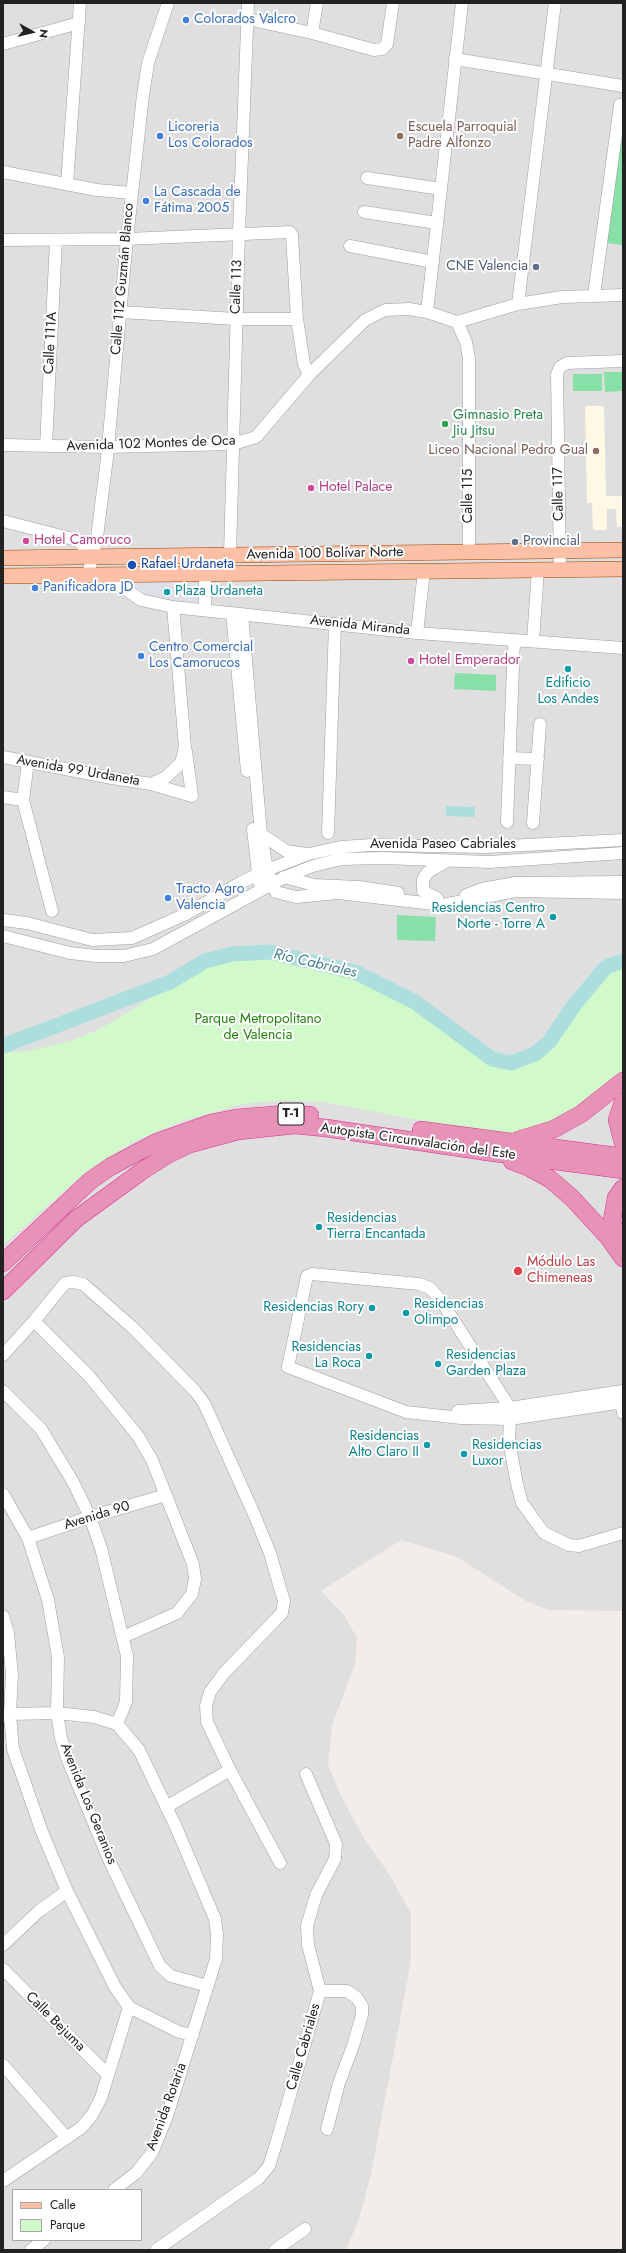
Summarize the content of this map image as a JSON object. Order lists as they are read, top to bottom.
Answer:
{
  "streets": {
    "highway": ["T-1", "Autopista Circunvalación del Este"],
    "main road": ["Avenida 100 Bolívar Norte"],
    "street": [
      "Calle 112 Guzmán Blanco",
      "Calle 113",
      "Calle 111A",
      "Avenida 102 Montes de Oca",
      "Calle 117",
      "Calle 115",
      "Avenida Miranda",
      "Avenida 99 Urdaneta",
      "Avenida Paseo Cabriales",
      "Avenida 90",
      "Avenida Los Geranios",
      "Calle Bejuma",
      "Calle Cabriales",
      "Avenida Rotaria"
    ]
  },
  "crossings": [
    ["Calle 112 Guzmán Blanco", "Avenida 102 Montes de Oca"],
    ["Calle 112 Guzmán Blanco", "Avenida 100 Bolívar Norte"],
    ["Calle 113", "Avenida 102 Montes de Oca"],
    ["Calle 113", "Avenida 100 Bolívar Norte"],
    ["Calle 111A", "Avenida 102 Montes de Oca"],
    ["Avenida 102 Montes de Oca", "Calle 115"],
    ["Calle 117", "Avenida 100 Bolívar Norte"],
    ["Calle 115", "Avenida 100 Bolívar Norte"],
    ["Avenida 100 Bolívar Norte", "Avenida Miranda"],
    ["Avenida Miranda", "Avenida 99 Urdaneta"],
    ["Avenida 90", "Avenida Los Geranios"],
    ["Avenida Los Geranios", "Avenida Rotaria"]
  ],
  "water": ["Río Cabriales"],
  "parks": ["Parque Metropolitano de Valencia"],
  "places": [
    "Colorados Valcro",
    "Licoreria Los Colorados",
    "Escuela Parroquial Padre Alfonzo",
    "La Cascada de Fátima 2005",
    "CNE Valencia",
    "Gimnasio Preta Jiu Jitsu",
    "Liceo Nacional Pedro Gual",
    "Hotel Palace",
    "Hotel Camoruco",
    "Provincial",
    "Rafael Urdaneta",
    "Panificadora JD",
    "Plaza Urdaneta",
    "Centro Comercial Los Camorucos",
    "Hotel Emperador",
    "Edificio Los Andes",
    "Tracto Agro Valencia",
    "Residencias Centro Norte - Torre A",
    "Residencias Tierra Encantada",
    "Módulo Las Chimeneas",
    "Residencias Rory",
    "Residencias Olimpo",
    "Residencias La Roca",
    "Residencias Garden Plaza",
    "Residencias Alto Claro II",
    "Residencias Luxor"
  ],
  "legend": ["Calle", "Parque"],
  "north": "right"
}
